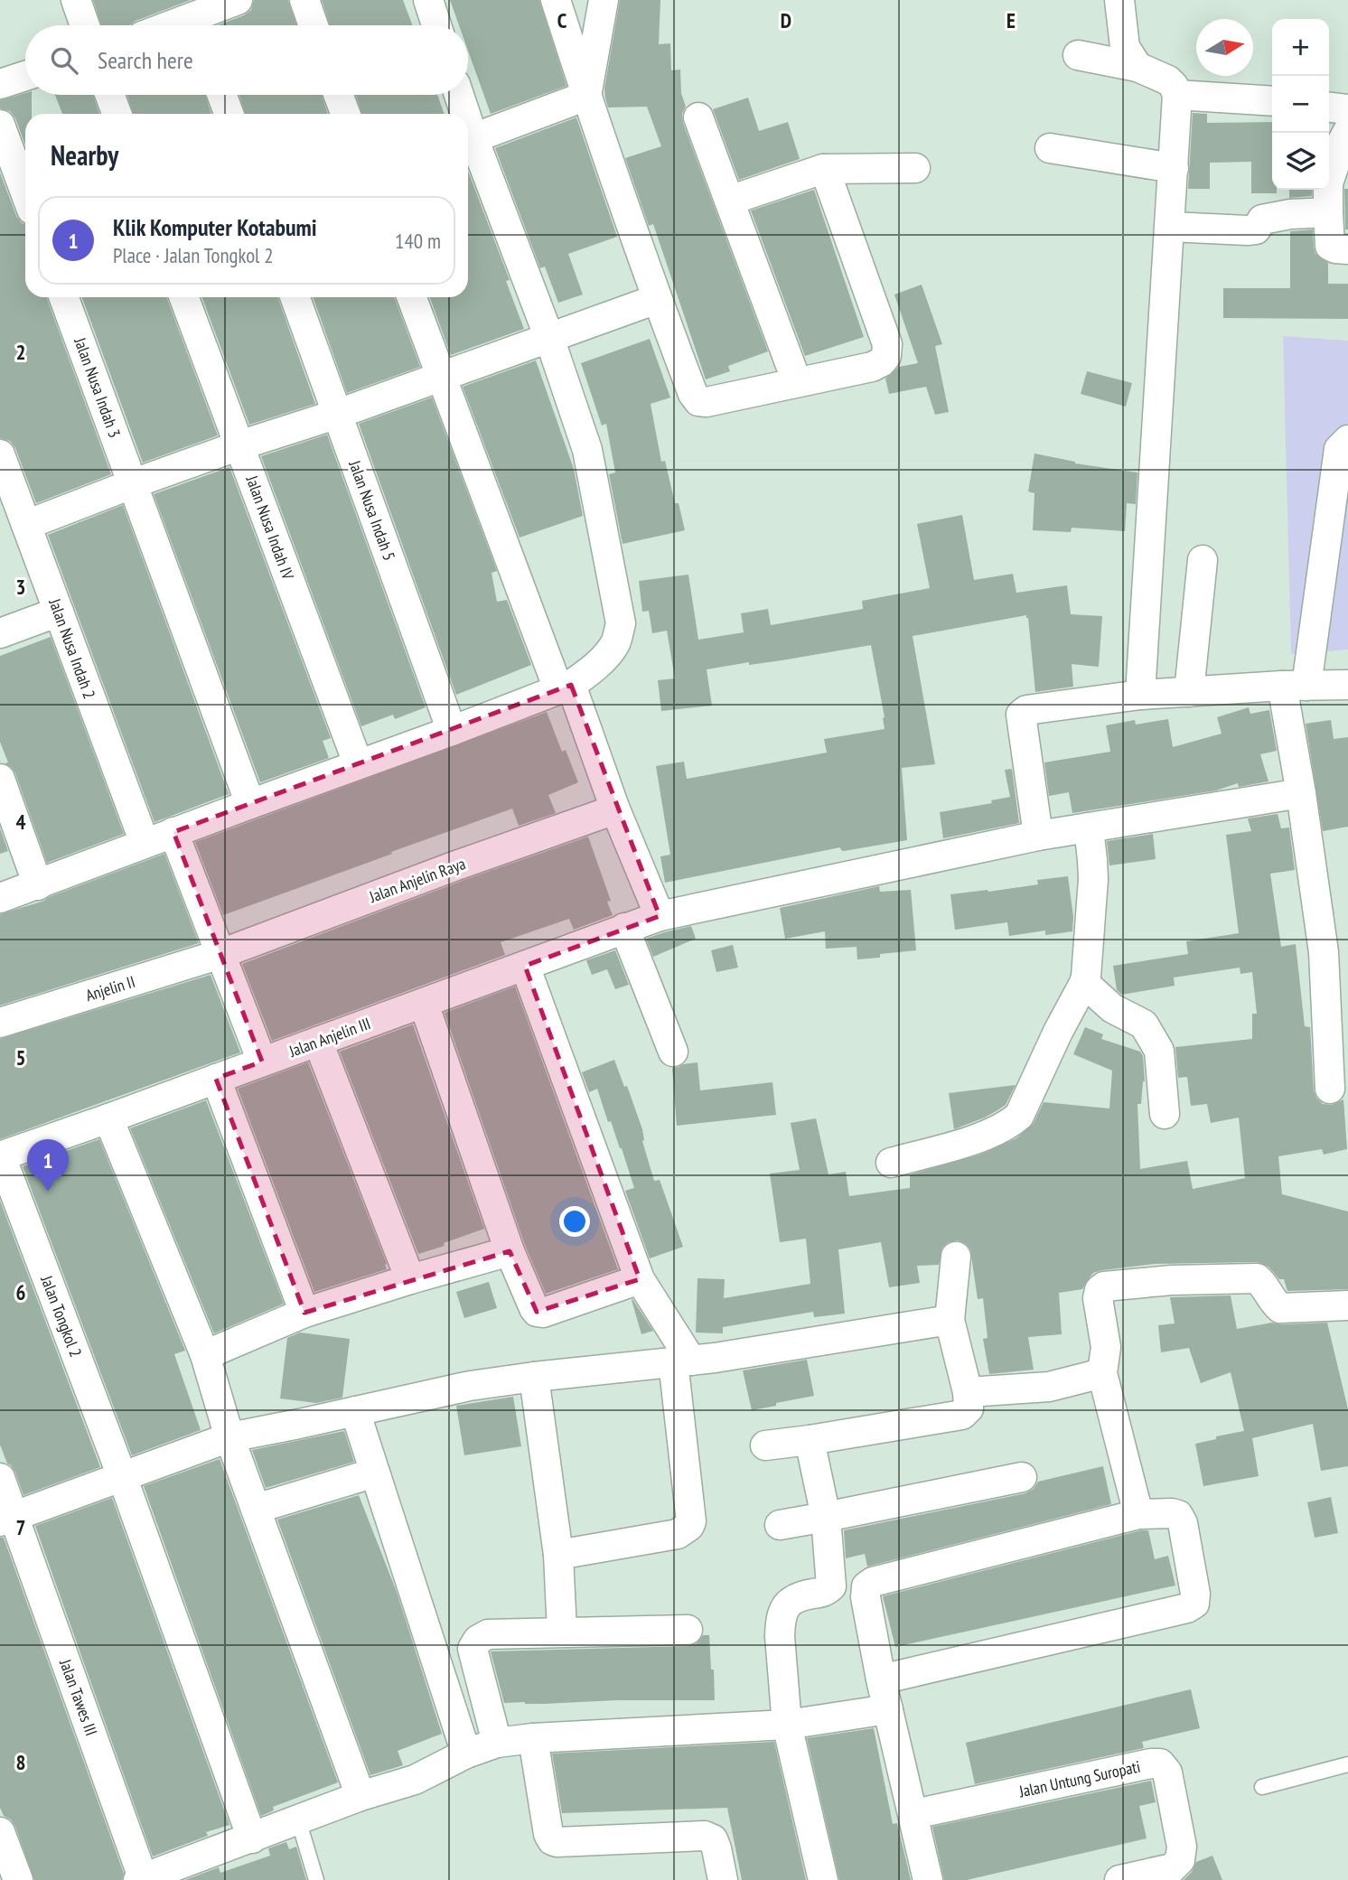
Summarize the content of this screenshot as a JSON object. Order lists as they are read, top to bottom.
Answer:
{
  "streets": {
    "street": [
      "Jalan Nusa Indah 3",
      "Jalan Nusa Indah 5",
      "Jalan Nusa Indah IV",
      "Jalan Nusa Indah 2",
      "Jalan Anjelin Raya",
      "Anjelin II",
      "Jalan Anjelin III",
      "Jalan Tongkol 2",
      "Jalan Tawes III",
      "Jalan Untung Suropati"
    ]
  },
  "crossings": [
    ["Jalan Anjelin Raya", "Anjelin II"],
    ["Jalan Anjelin III", "Jalan Tongkol 2"]
  ],
  "north": "right",
  "page": {
    "map_buttons": ["+", "−"],
    "search": "Search here",
    "heading": "Nearby",
    "list": [
      {
        "mark": "1",
        "name": "Klik Komputer Kotabumi",
        "note": "Place · Jalan Tongkol 2",
        "value": "140 m"
      }
    ],
    "pins": "1"
  },
  "grid": {
    "columns": ["C", "D", "E"],
    "rows": [
      "2",
      "3",
      "4",
      "5",
      "6",
      "7",
      "8"
    ]
  }
}
